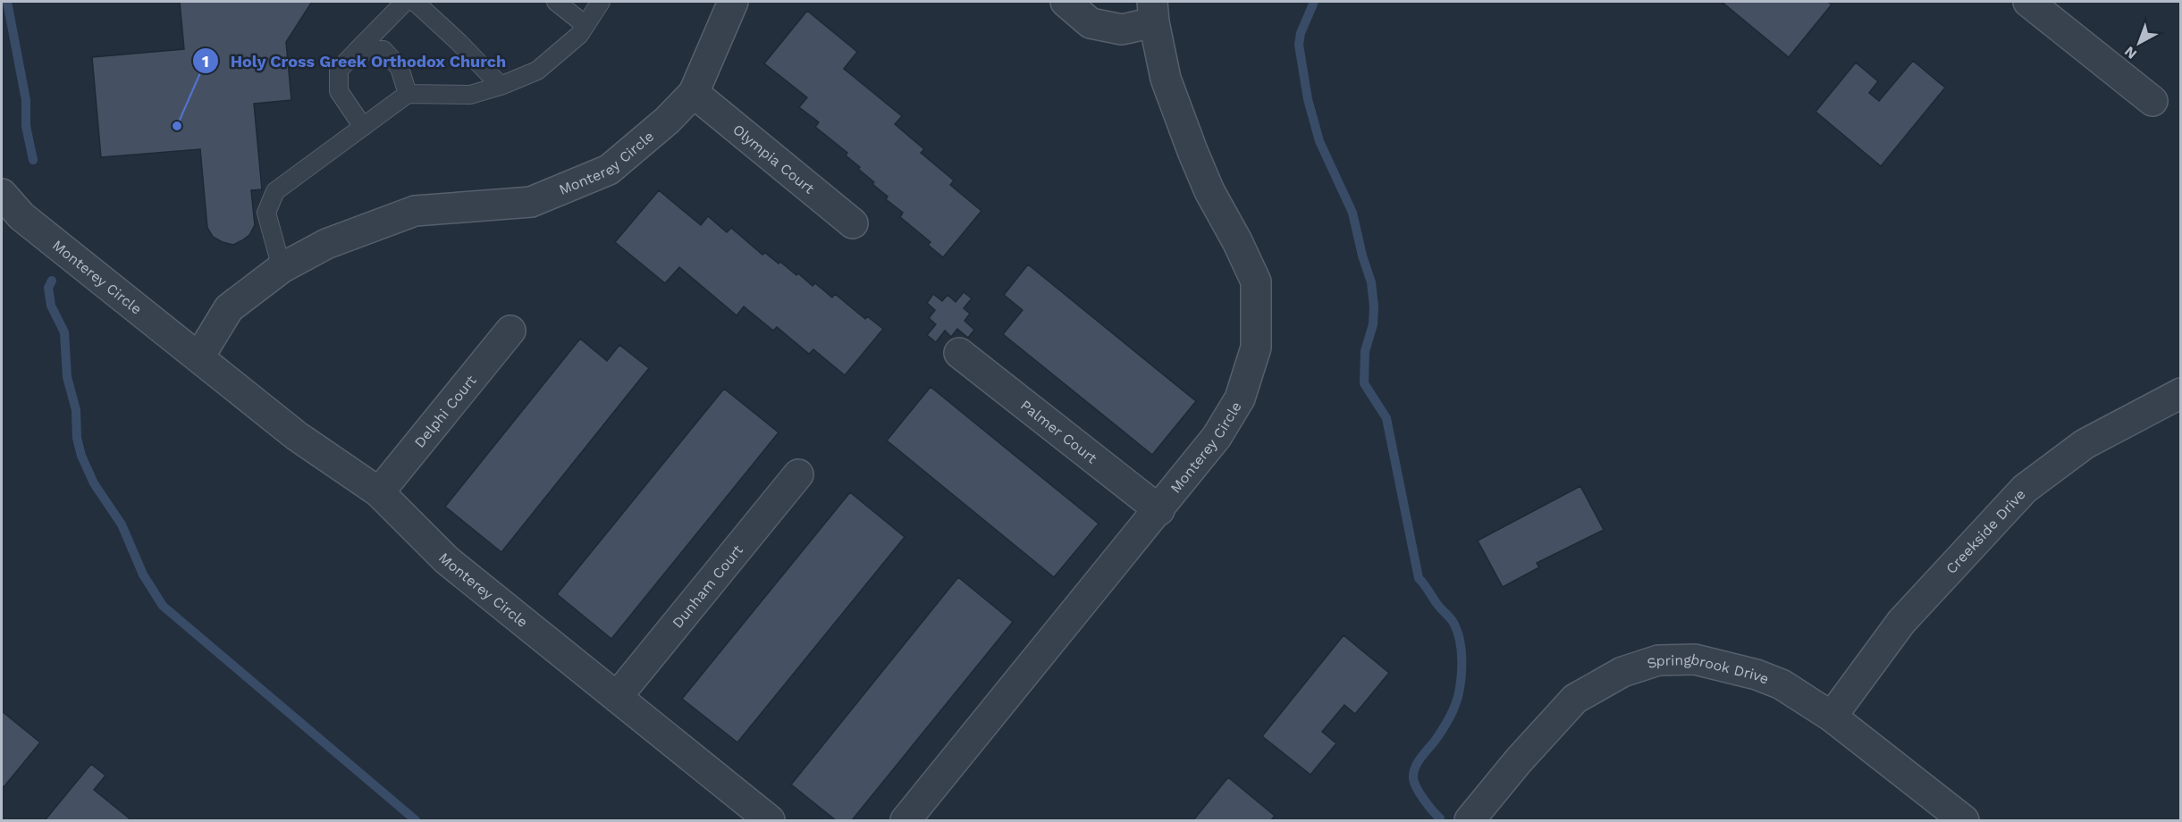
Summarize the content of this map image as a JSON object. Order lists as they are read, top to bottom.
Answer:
{
  "streets": {
    "street": [
      "Olympia Court",
      "Monterey Circle",
      "Delphi Court",
      "Palmer Court",
      "Creekside Drive",
      "Dunham Court",
      "Springbrook Drive"
    ]
  },
  "crossings": [
    ["Olympia Court", "Monterey Circle"],
    ["Monterey Circle", "Delphi Court"],
    ["Monterey Circle", "Palmer Court"],
    ["Monterey Circle", "Dunham Court"],
    ["Creekside Drive", "Springbrook Drive"]
  ],
  "places": ["Holy Cross Greek Orthodox Church"],
  "north": "bottom left"
}
